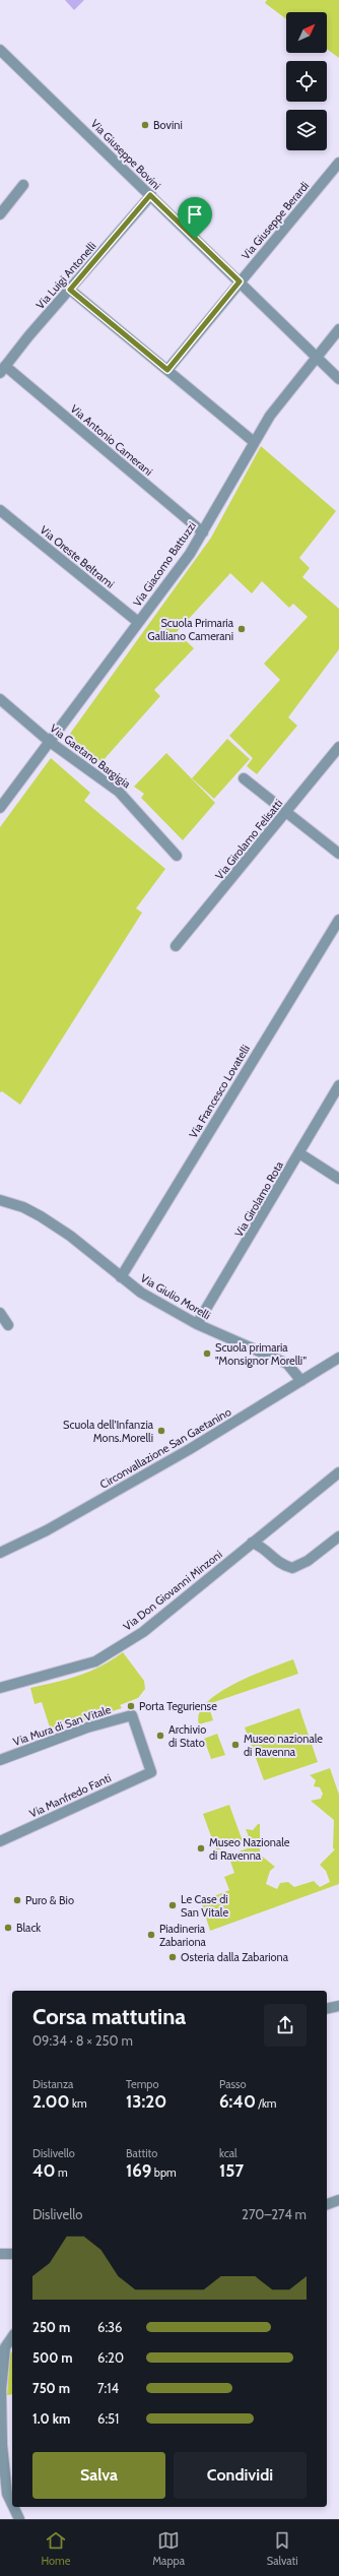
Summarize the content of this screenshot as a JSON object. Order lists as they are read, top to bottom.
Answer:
{
  "streets": {
    "street": [
      "Via Giuseppe Bovini",
      "Via Giuseppe Berardi",
      "Via Luigi Antonelli",
      "Via Antonio Camerani",
      "Via Oreste Beltrami",
      "Via Giacomo Battuzzi",
      "Via Gaetano Bargigia",
      "Via Girolamo Felisatti",
      "Via Francesco Lovatelli",
      "Via Girolamo Rota",
      "Via Giulio Morelli",
      "Circonvallazione San Gaetanino",
      "Via Don Giovanni Minzoni",
      "Via Mura di San Vitale",
      "Via Manfredo Fanti"
    ]
  },
  "crossings": [
    ["Via Giuseppe Bovini", "Via Giuseppe Berardi"],
    ["Via Giuseppe Bovini", "Via Luigi Antonelli"],
    ["Via Giuseppe Bovini", "Via Giacomo Battuzzi"],
    ["Via Luigi Antonelli", "Via Antonio Camerani"],
    ["Via Antonio Camerani", "Via Giacomo Battuzzi"],
    ["Via Oreste Beltrami", "Via Giacomo Battuzzi"],
    ["Via Giacomo Battuzzi", "Via Gaetano Bargigia"],
    ["Via Francesco Lovatelli", "Via Giulio Morelli"],
    ["Via Girolamo Rota", "Via Giulio Morelli"],
    ["Via Giulio Morelli", "Circonvallazione San Gaetanino"],
    ["Via Mura di San Vitale", "Via Manfredo Fanti"]
  ],
  "places": [
    "Bovini",
    "Scuola Primaria Galliano Camerani",
    "Scuola primaria \"Monsignor Morelli\"",
    "Scuola dell'Infanzia Mons.Morelli",
    "Porta Teguriense",
    "Archivio di Stato",
    "Museo nazionale di Ravenna",
    "Museo Nazionale di Ravenna",
    "Puro & Bio",
    "Le Case di San Vitale",
    "Black",
    "Piadineria Zabariona",
    "Osteria dalla Zabariona"
  ],
  "north": "top right",
  "page": {
    "heading": ["Corsa mattutina", "09:34 · 8 × 250 m"],
    "stats": [
      ["Distanza", "2.00 km"],
      ["Tempo", "13:20"],
      ["Passo", "6:40 /km"],
      ["Dislivello", "40 m"],
      ["Battito", "169 bpm"],
      ["kcal", "157"]
    ],
    "chart": ["Dislivello", "270–274 m"],
    "list": [
      {
        "name": "250 m",
        "note": "6:36"
      },
      {
        "name": "500 m",
        "note": "6:20"
      },
      {
        "name": "750 m",
        "note": "7:14"
      },
      {
        "name": "1.0 km",
        "note": "6:51"
      }
    ],
    "buttons": ["Salva", "Condividi"],
    "tabs": ["Home", "Mappa", "Salvati"]
  }
}
